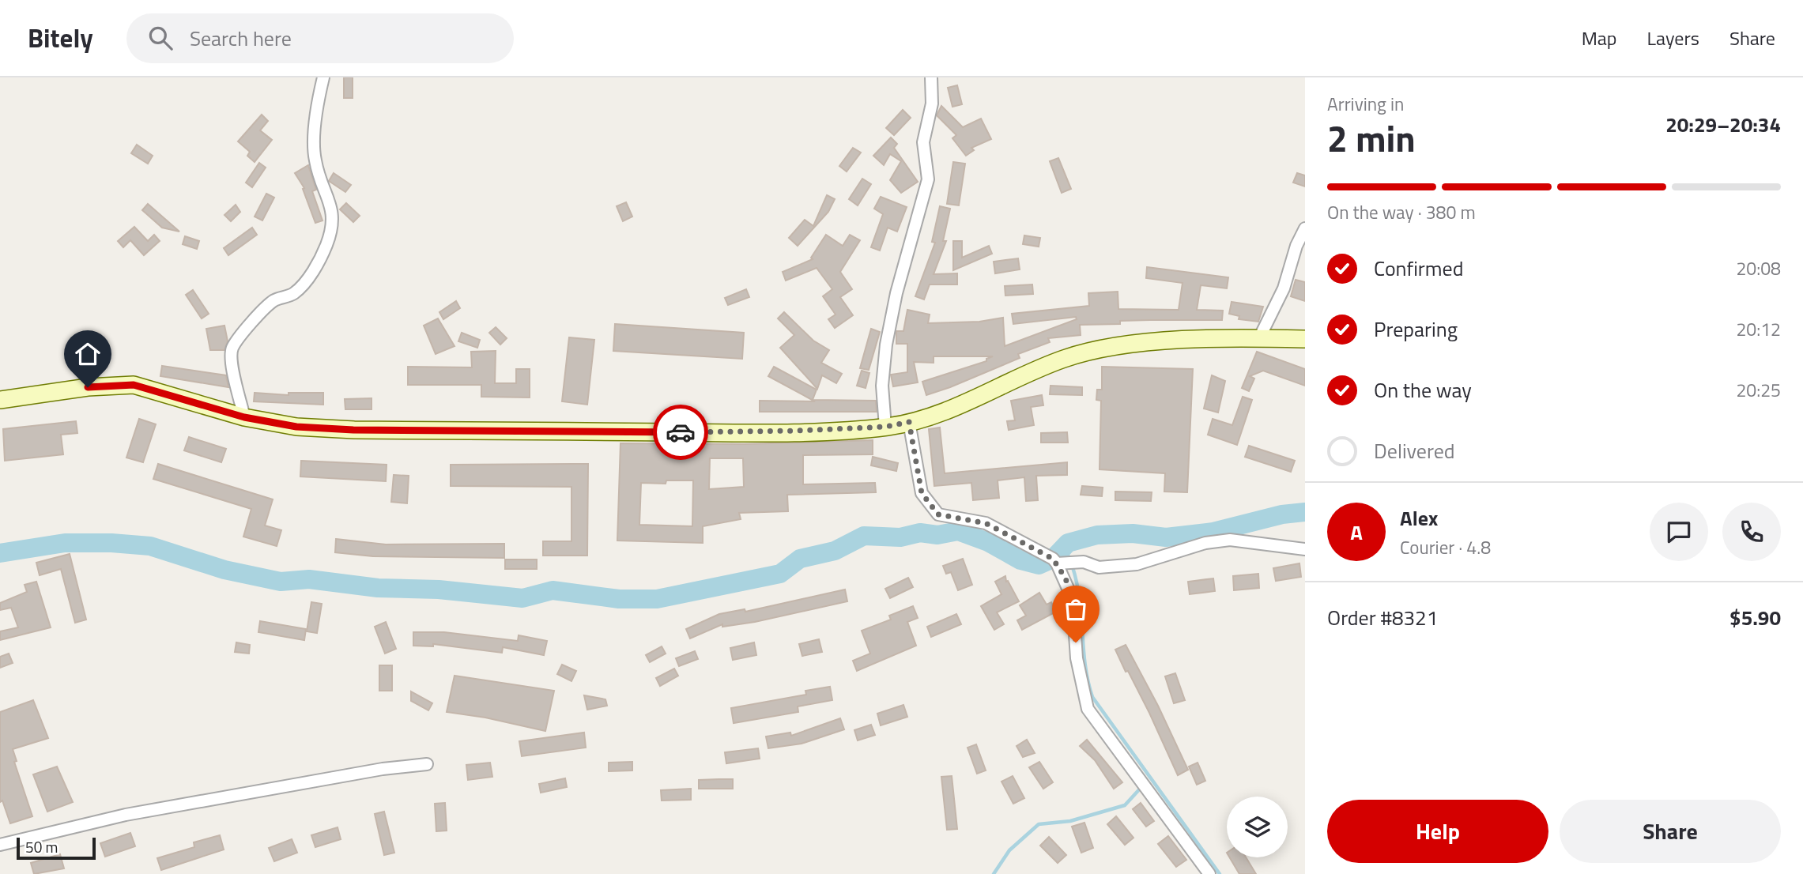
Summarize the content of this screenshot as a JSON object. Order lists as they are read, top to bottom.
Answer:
{
  "scale_bar": "50 m",
  "page": {
    "header": "Bitely",
    "search": "Search here",
    "nav": ["Map", "Layers", "Share"],
    "heading": ["2 min", "Arriving in", "20:29–20:34"],
    "panel": [
      "Alex",
      "Courier · 4.8",
      "Order #8321",
      "$5.90"
    ],
    "bar": "On the way · 380 m",
    "list": [
      ["Confirmed", "20:08"],
      ["Preparing", "20:12"],
      ["On the way", "20:25"],
      "Delivered"
    ],
    "round": "A",
    "buttons": ["Help", "Share"],
    "scale": "50 m"
  }
}
